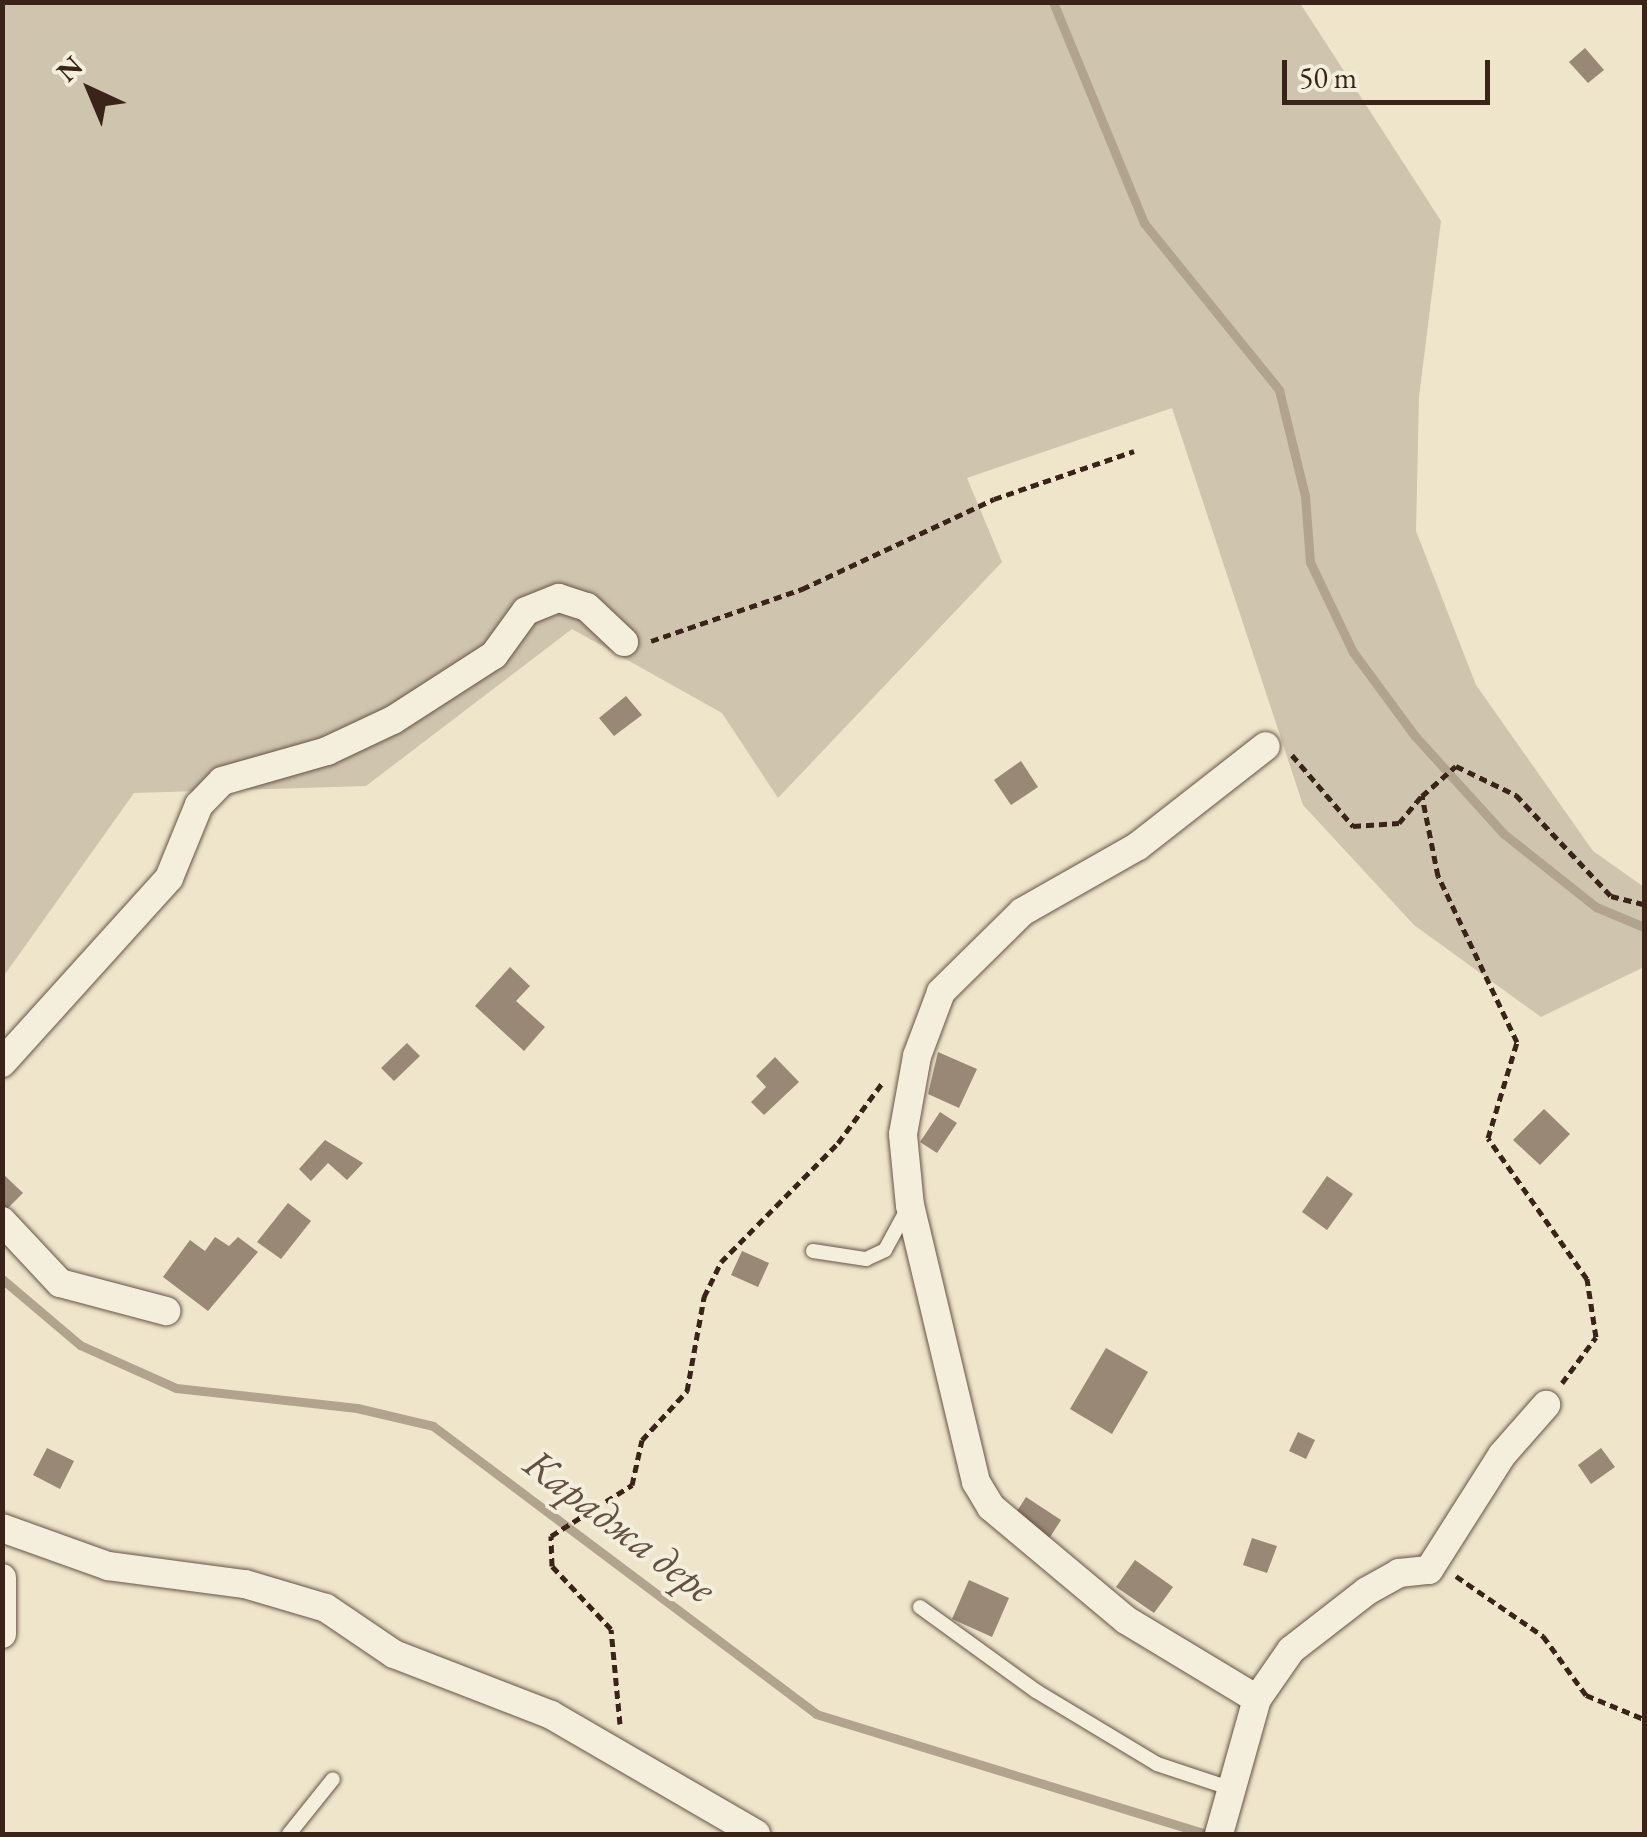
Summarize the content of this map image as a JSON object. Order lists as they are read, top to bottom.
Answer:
{
  "water": ["Караджа дере"],
  "scale_bar": "50 m",
  "north": "top left"
}
